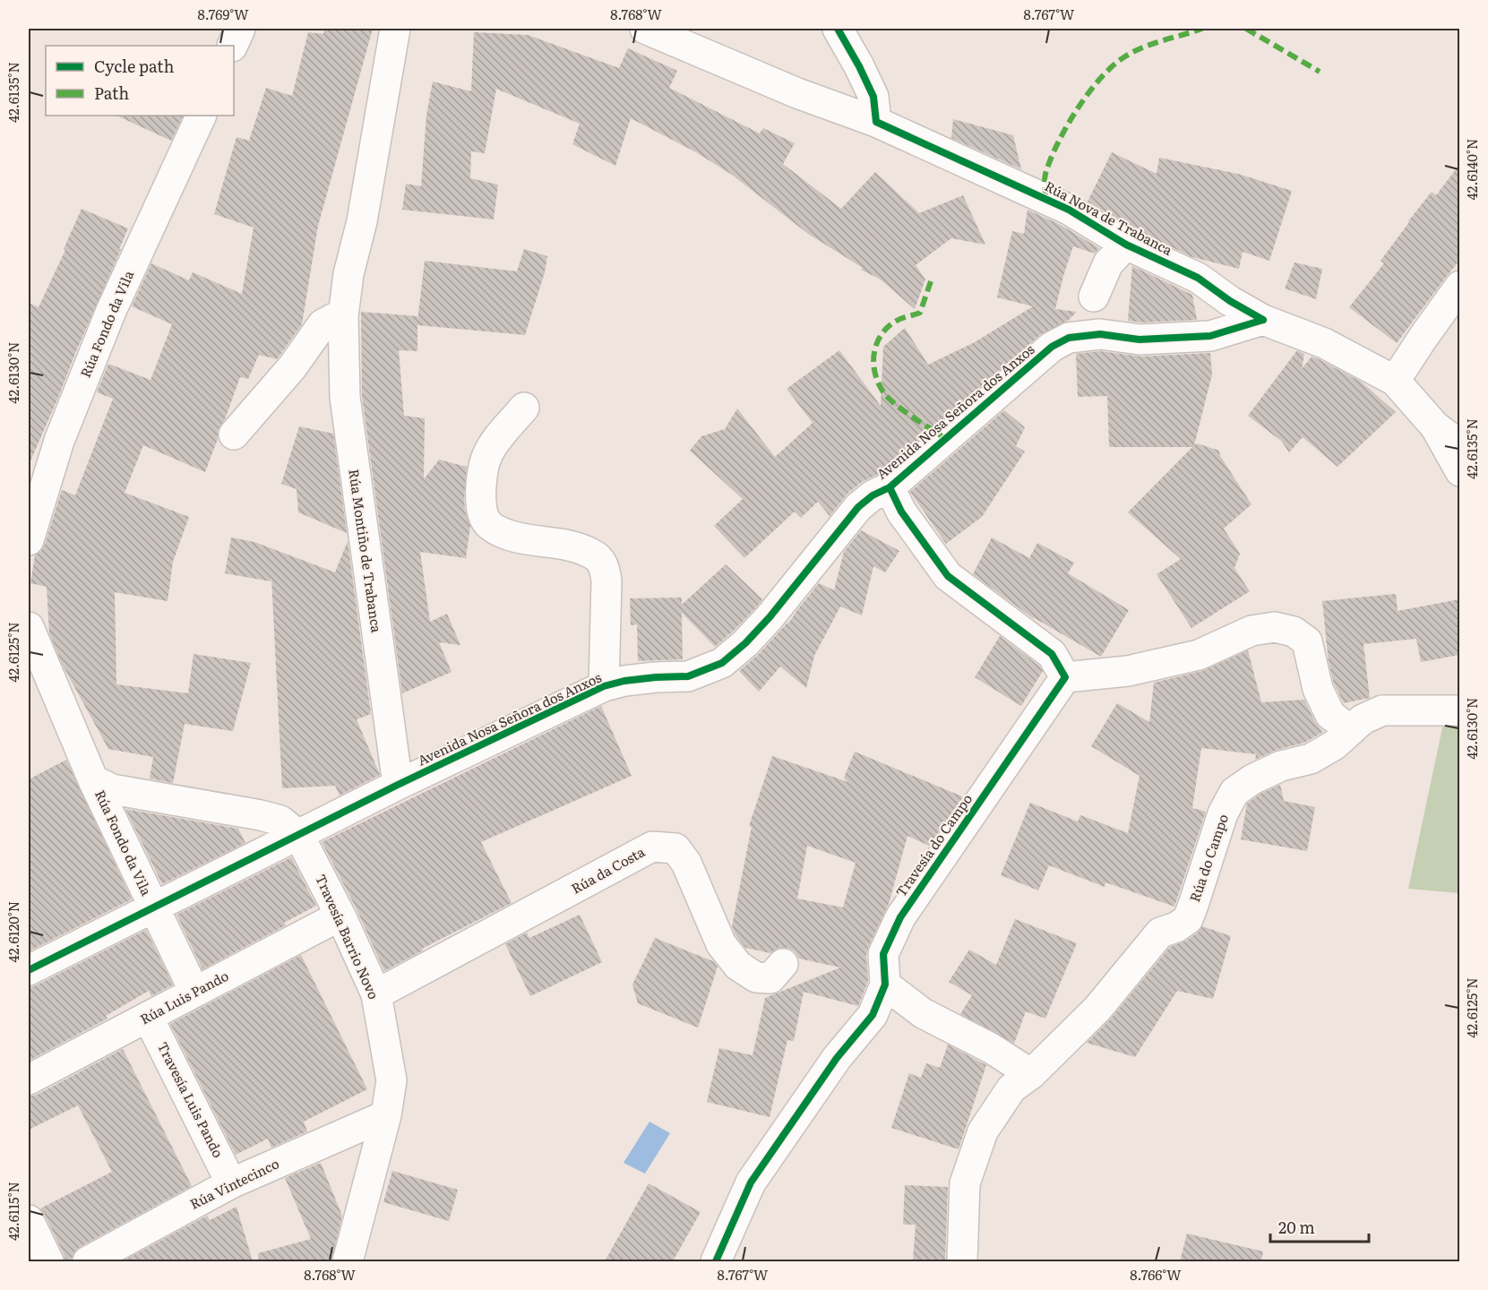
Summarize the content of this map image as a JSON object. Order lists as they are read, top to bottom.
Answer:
{
  "streets": {
    "street": [
      "Rúa Nova de Trabanca",
      "Rúa Fondo da Vila",
      "Avenida Nosa Señora dos Anxos",
      "Rúa Montiño de Trabanca",
      "Travesía do Campo",
      "Rúa do Campo",
      "Rúa da Costa",
      "Travesía Barrio Novo",
      "Rúa Luis Pando",
      "Travesía Luis Pando",
      "Rúa Vintecinco"
    ]
  },
  "crossings": [
    ["Rúa Nova de Trabanca", "Avenida Nosa Señora dos Anxos"],
    ["Rúa Fondo da Vila", "Avenida Nosa Señora dos Anxos"],
    ["Rúa Fondo da Vila", "Travesía Barrio Novo"],
    ["Rúa Fondo da Vila", "Rúa Luis Pando"],
    ["Avenida Nosa Señora dos Anxos", "Rúa Montiño de Trabanca"],
    ["Avenida Nosa Señora dos Anxos", "Travesía Barrio Novo"],
    ["Rúa da Costa", "Travesía Barrio Novo"],
    ["Travesía Barrio Novo", "Rúa Luis Pando"],
    ["Travesía Barrio Novo", "Rúa Vintecinco"],
    ["Rúa Luis Pando", "Travesía Luis Pando"],
    ["Travesía Luis Pando", "Rúa Vintecinco"]
  ],
  "legend": ["Cycle path", "Path"],
  "scale_bar": "20 m",
  "coordinates": [
    "8.769°W",
    "8.768°W",
    "8.767°W",
    "42.6135°N",
    "42.6140°N",
    "42.6130°N",
    "42.6125°N",
    "42.6120°N",
    "42.6115°N",
    "8.766°W"
  ]
}
